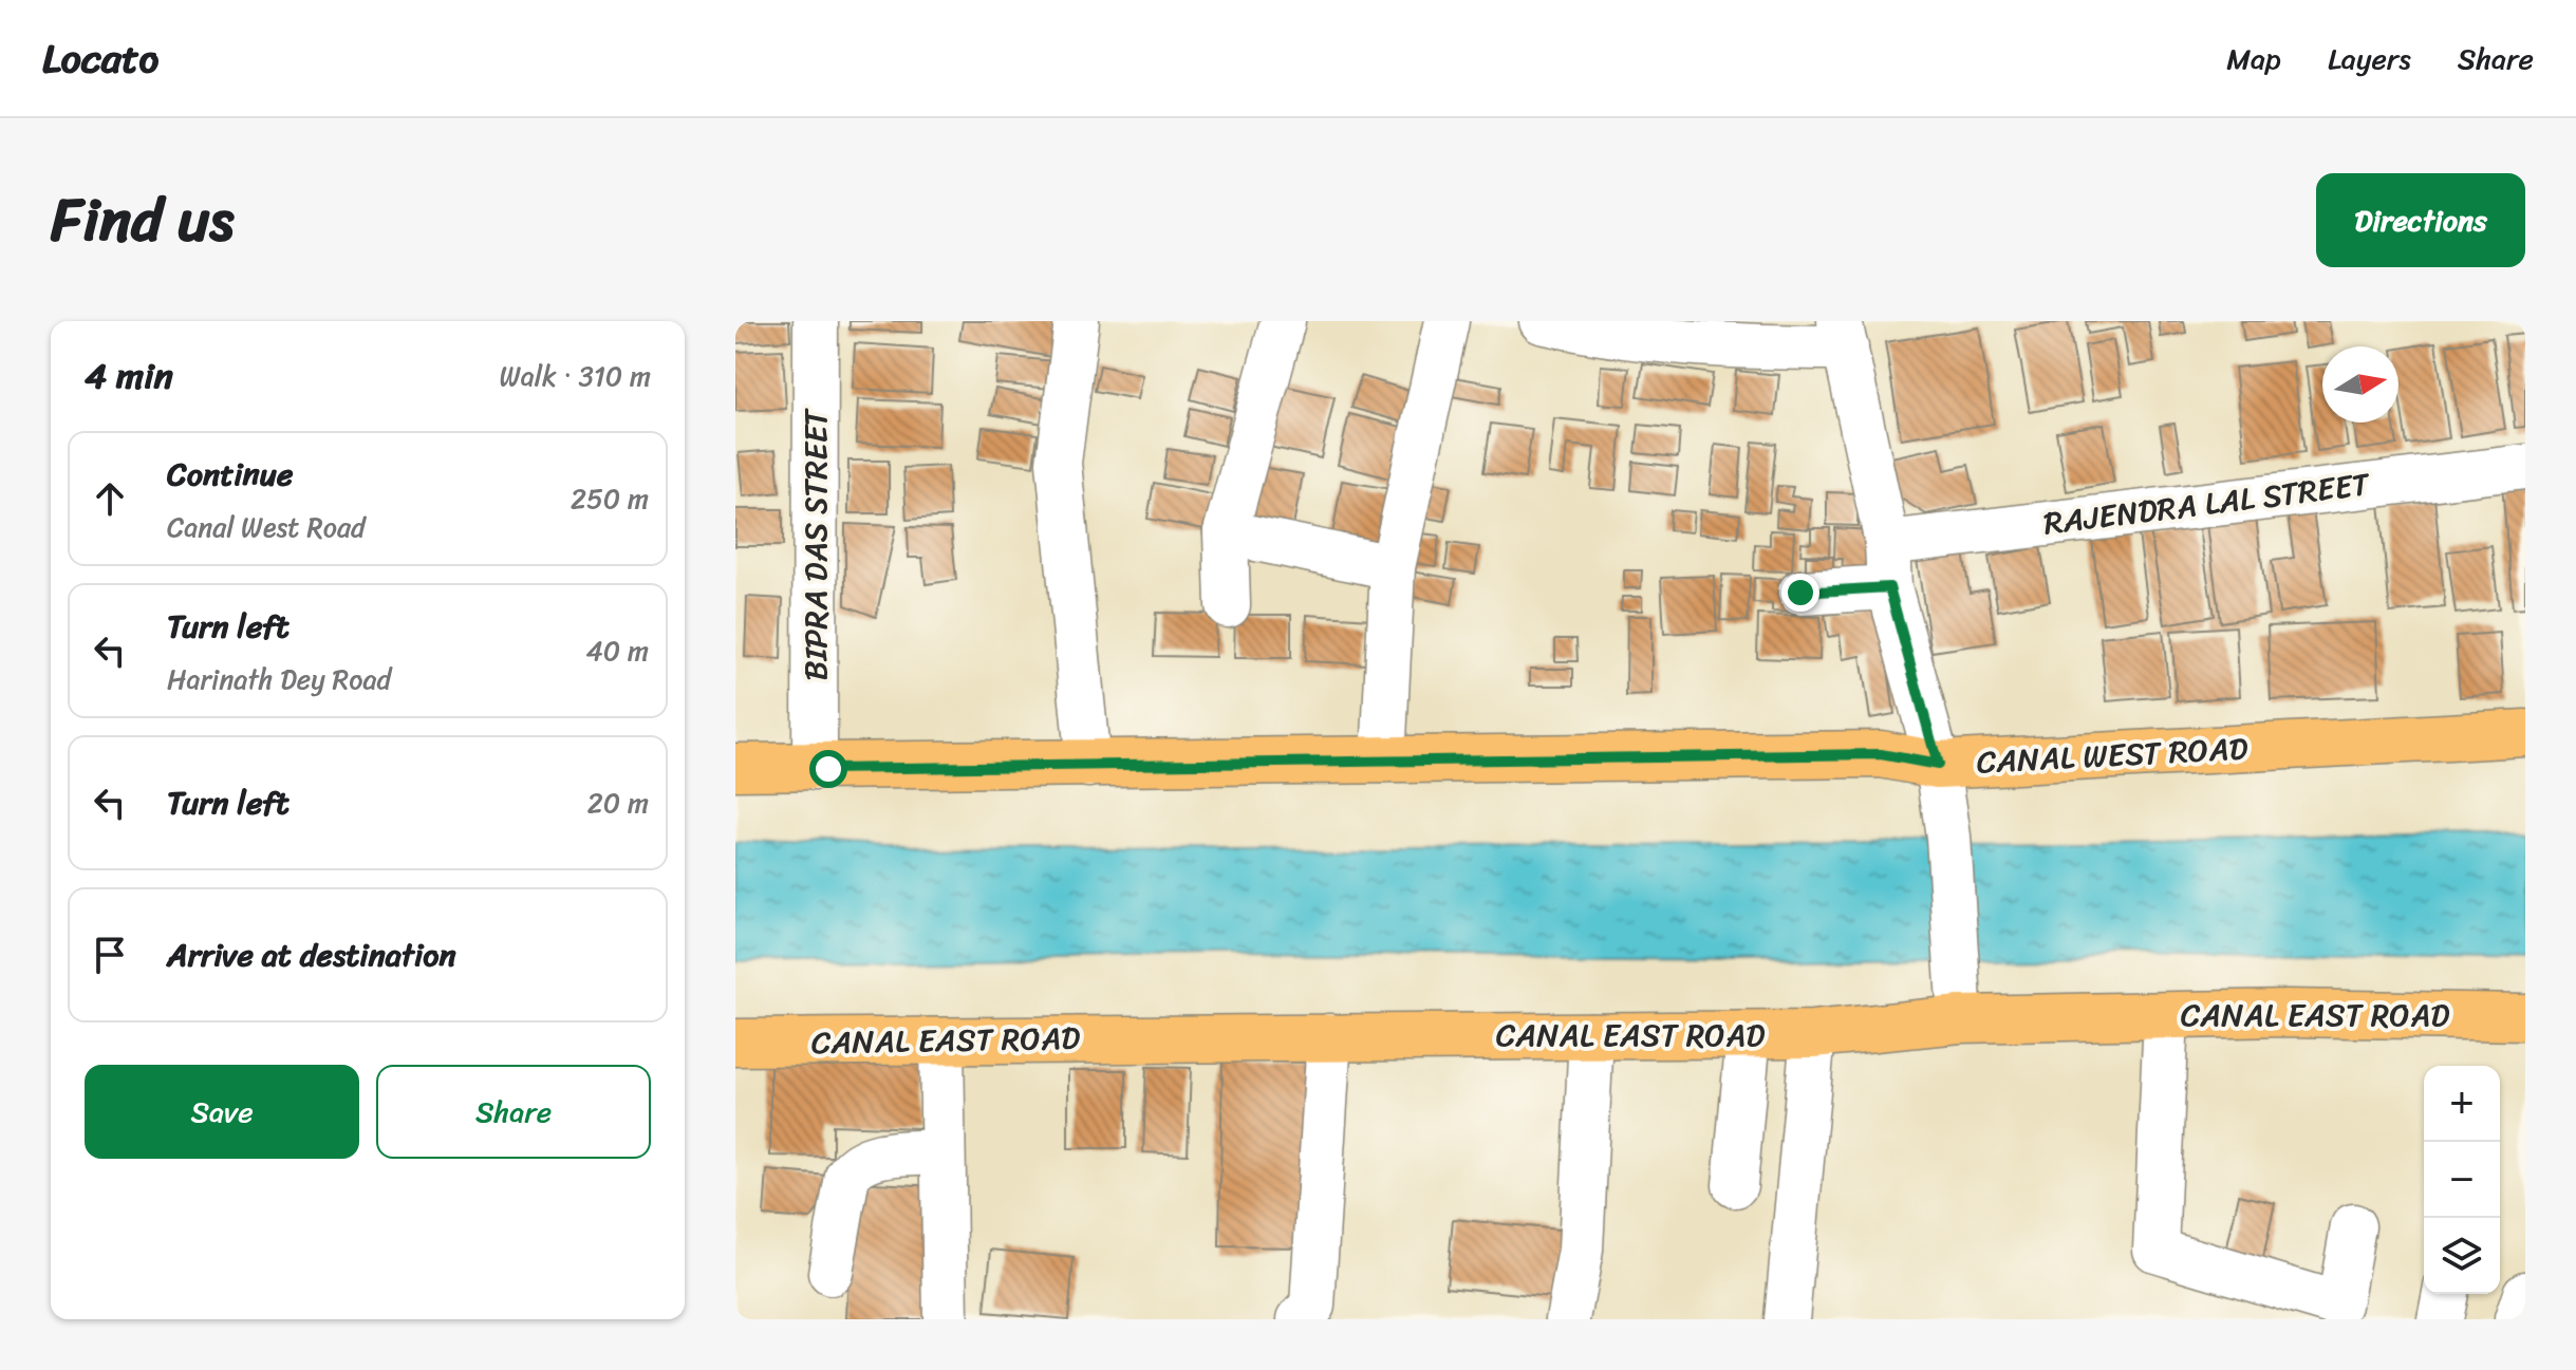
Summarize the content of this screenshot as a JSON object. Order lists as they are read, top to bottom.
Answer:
{
  "streets": {
    "main road": ["CANAL WEST ROAD", "CANAL EAST ROAD"],
    "street": ["RAJENDRA LAL STREET", "BIPRA DAS STREET"]
  },
  "crossings": [
    ["BIPRA DAS STREET", "CANAL WEST ROAD"]
  ],
  "north": "right",
  "page": {
    "header": "Locato",
    "nav": ["Map", "Layers", "Share"],
    "title": "Find us",
    "buttons": [
      "Directions",
      ["Save", "Share"]
    ],
    "heading": ["4 min", "Walk · 310 m"],
    "list": [
      ["Continue", "Canal West Road", "250 m"],
      ["Turn left", "Harinath Dey Road", "40 m"],
      ["Turn left", "20 m"],
      "Arrive at destination"
    ],
    "map_buttons": ["+", "−"]
  }
}
